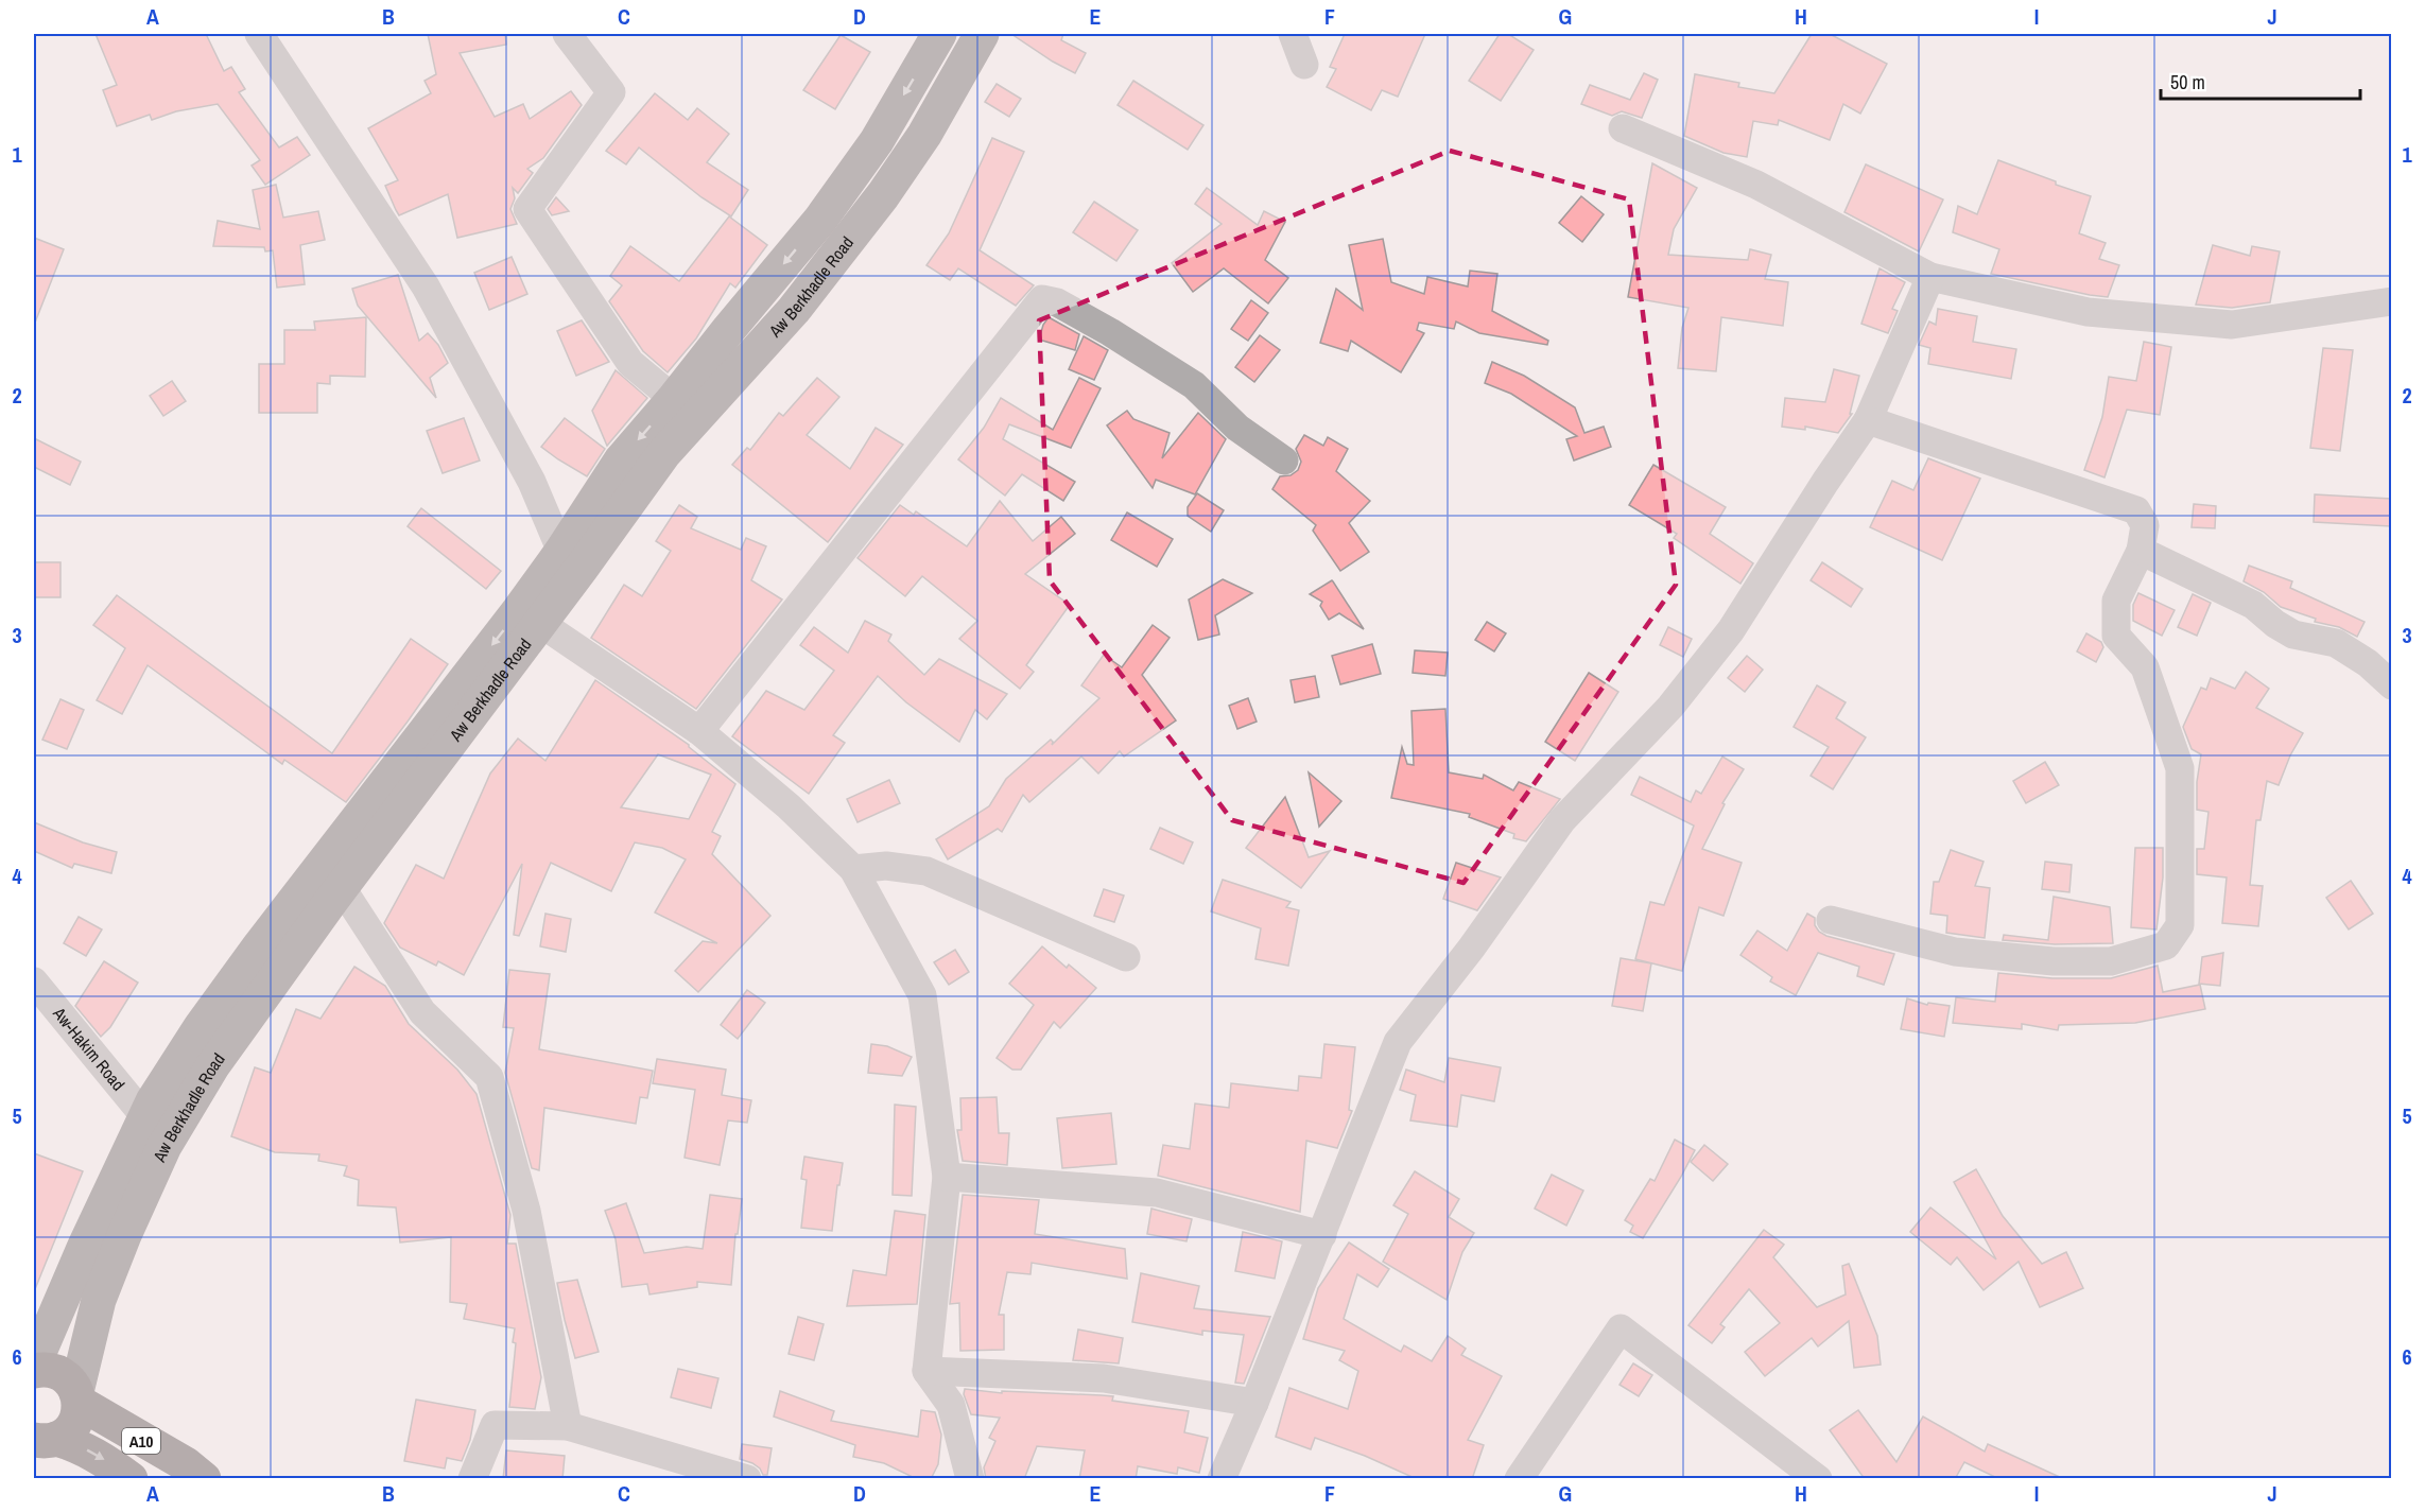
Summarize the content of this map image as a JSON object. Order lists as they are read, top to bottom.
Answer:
{
  "streets": {
    "highway": ["A10"],
    "main road": ["Aw Berkhadle Road"],
    "street": ["Aw-Hakim Road"]
  },
  "crossings": [
    ["Aw Berkhadle Road", "Aw-Hakim Road"],
    ["Aw Berkhadle Road", "A10"]
  ],
  "scale_bar": "50 m",
  "grid": {
    "columns": [
      "A",
      "B",
      "C",
      "D",
      "E",
      "F",
      "G",
      "H",
      "I",
      "J"
    ],
    "rows": [
      "1",
      "2",
      "3",
      "4",
      "5",
      "6"
    ]
  }
}
